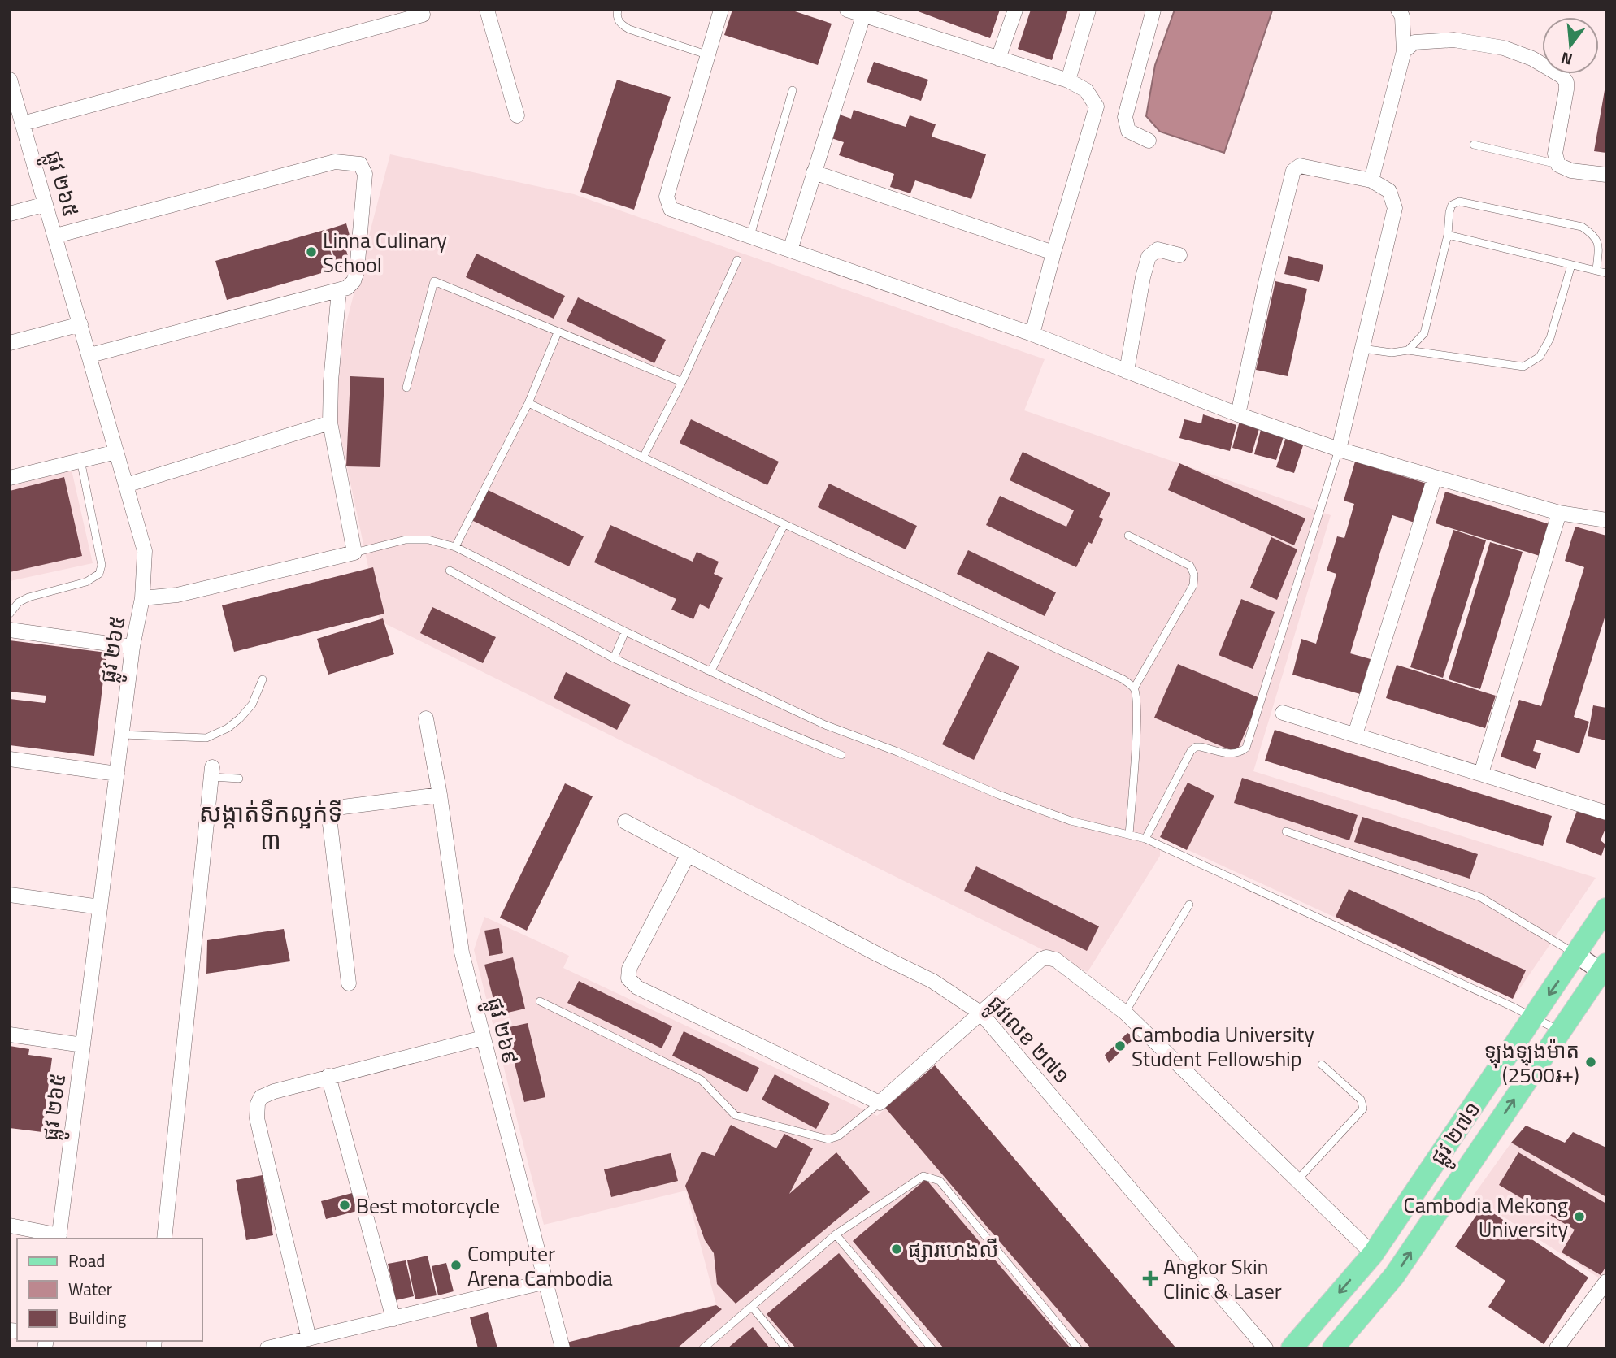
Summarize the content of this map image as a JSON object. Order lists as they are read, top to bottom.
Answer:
{
  "streets": {
    "main road": ["ផ្លូវ ២៧១"],
    "street": ["ផ្លូវ ២៦៥", "ផ្លូវ ២៦៩", "ផ្លូវលេខ ២៧១"]
  },
  "districts": ["សង្កាត់ទឹកល្អក់ទី ៣"],
  "places": {
    "other": [
      "Linna Culinary School",
      "Cambodia University Student Fellowship",
      "ឡុងឡុងម៉ាត (2500៛+)",
      "Best motorcycle",
      "Cambodia Mekong University",
      "ផ្សារហេងលី",
      "Computer Arena Cambodia"
    ],
    "health": ["Angkor Skin Clinic & Laser"]
  },
  "legend": ["Road", "Water", "Building"],
  "north": "bottom"
}
